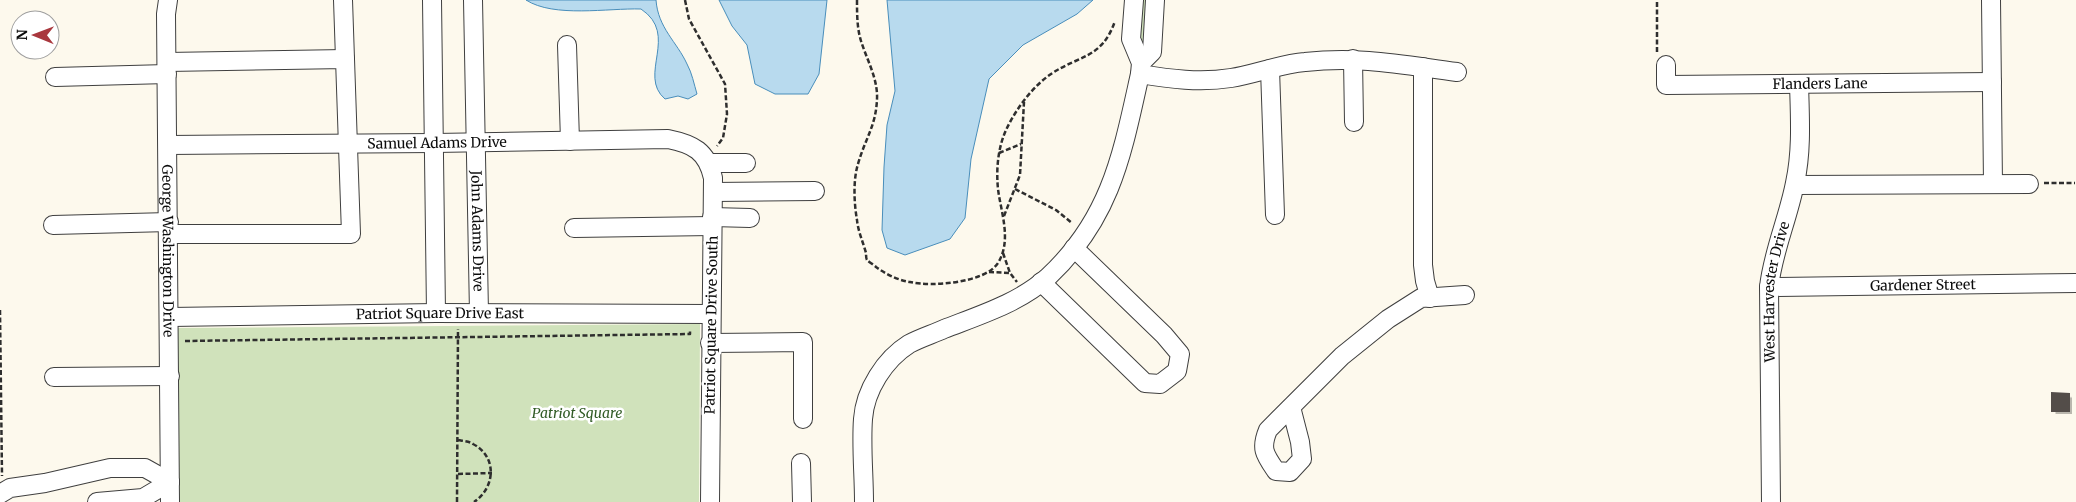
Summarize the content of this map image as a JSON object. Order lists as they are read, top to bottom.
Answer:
{
  "streets": {
    "street": [
      "Flanders Lane",
      "Samuel Adams Drive",
      "John Adams Drive",
      "George Washington Drive",
      "Gardener Street",
      "West Harvester Drive",
      "Patriot Square Drive East",
      "Patriot Square Drive South"
    ]
  },
  "crossings": [
    ["Flanders Lane", "West Harvester Drive"],
    ["Samuel Adams Drive", "John Adams Drive"],
    ["Samuel Adams Drive", "George Washington Drive"],
    ["Samuel Adams Drive", "Patriot Square Drive South"],
    ["John Adams Drive", "Patriot Square Drive East"],
    ["George Washington Drive", "Patriot Square Drive East"],
    ["Gardener Street", "West Harvester Drive"],
    ["Patriot Square Drive East", "Patriot Square Drive South"]
  ],
  "parks": ["Patriot Square"],
  "north": "left"
}
